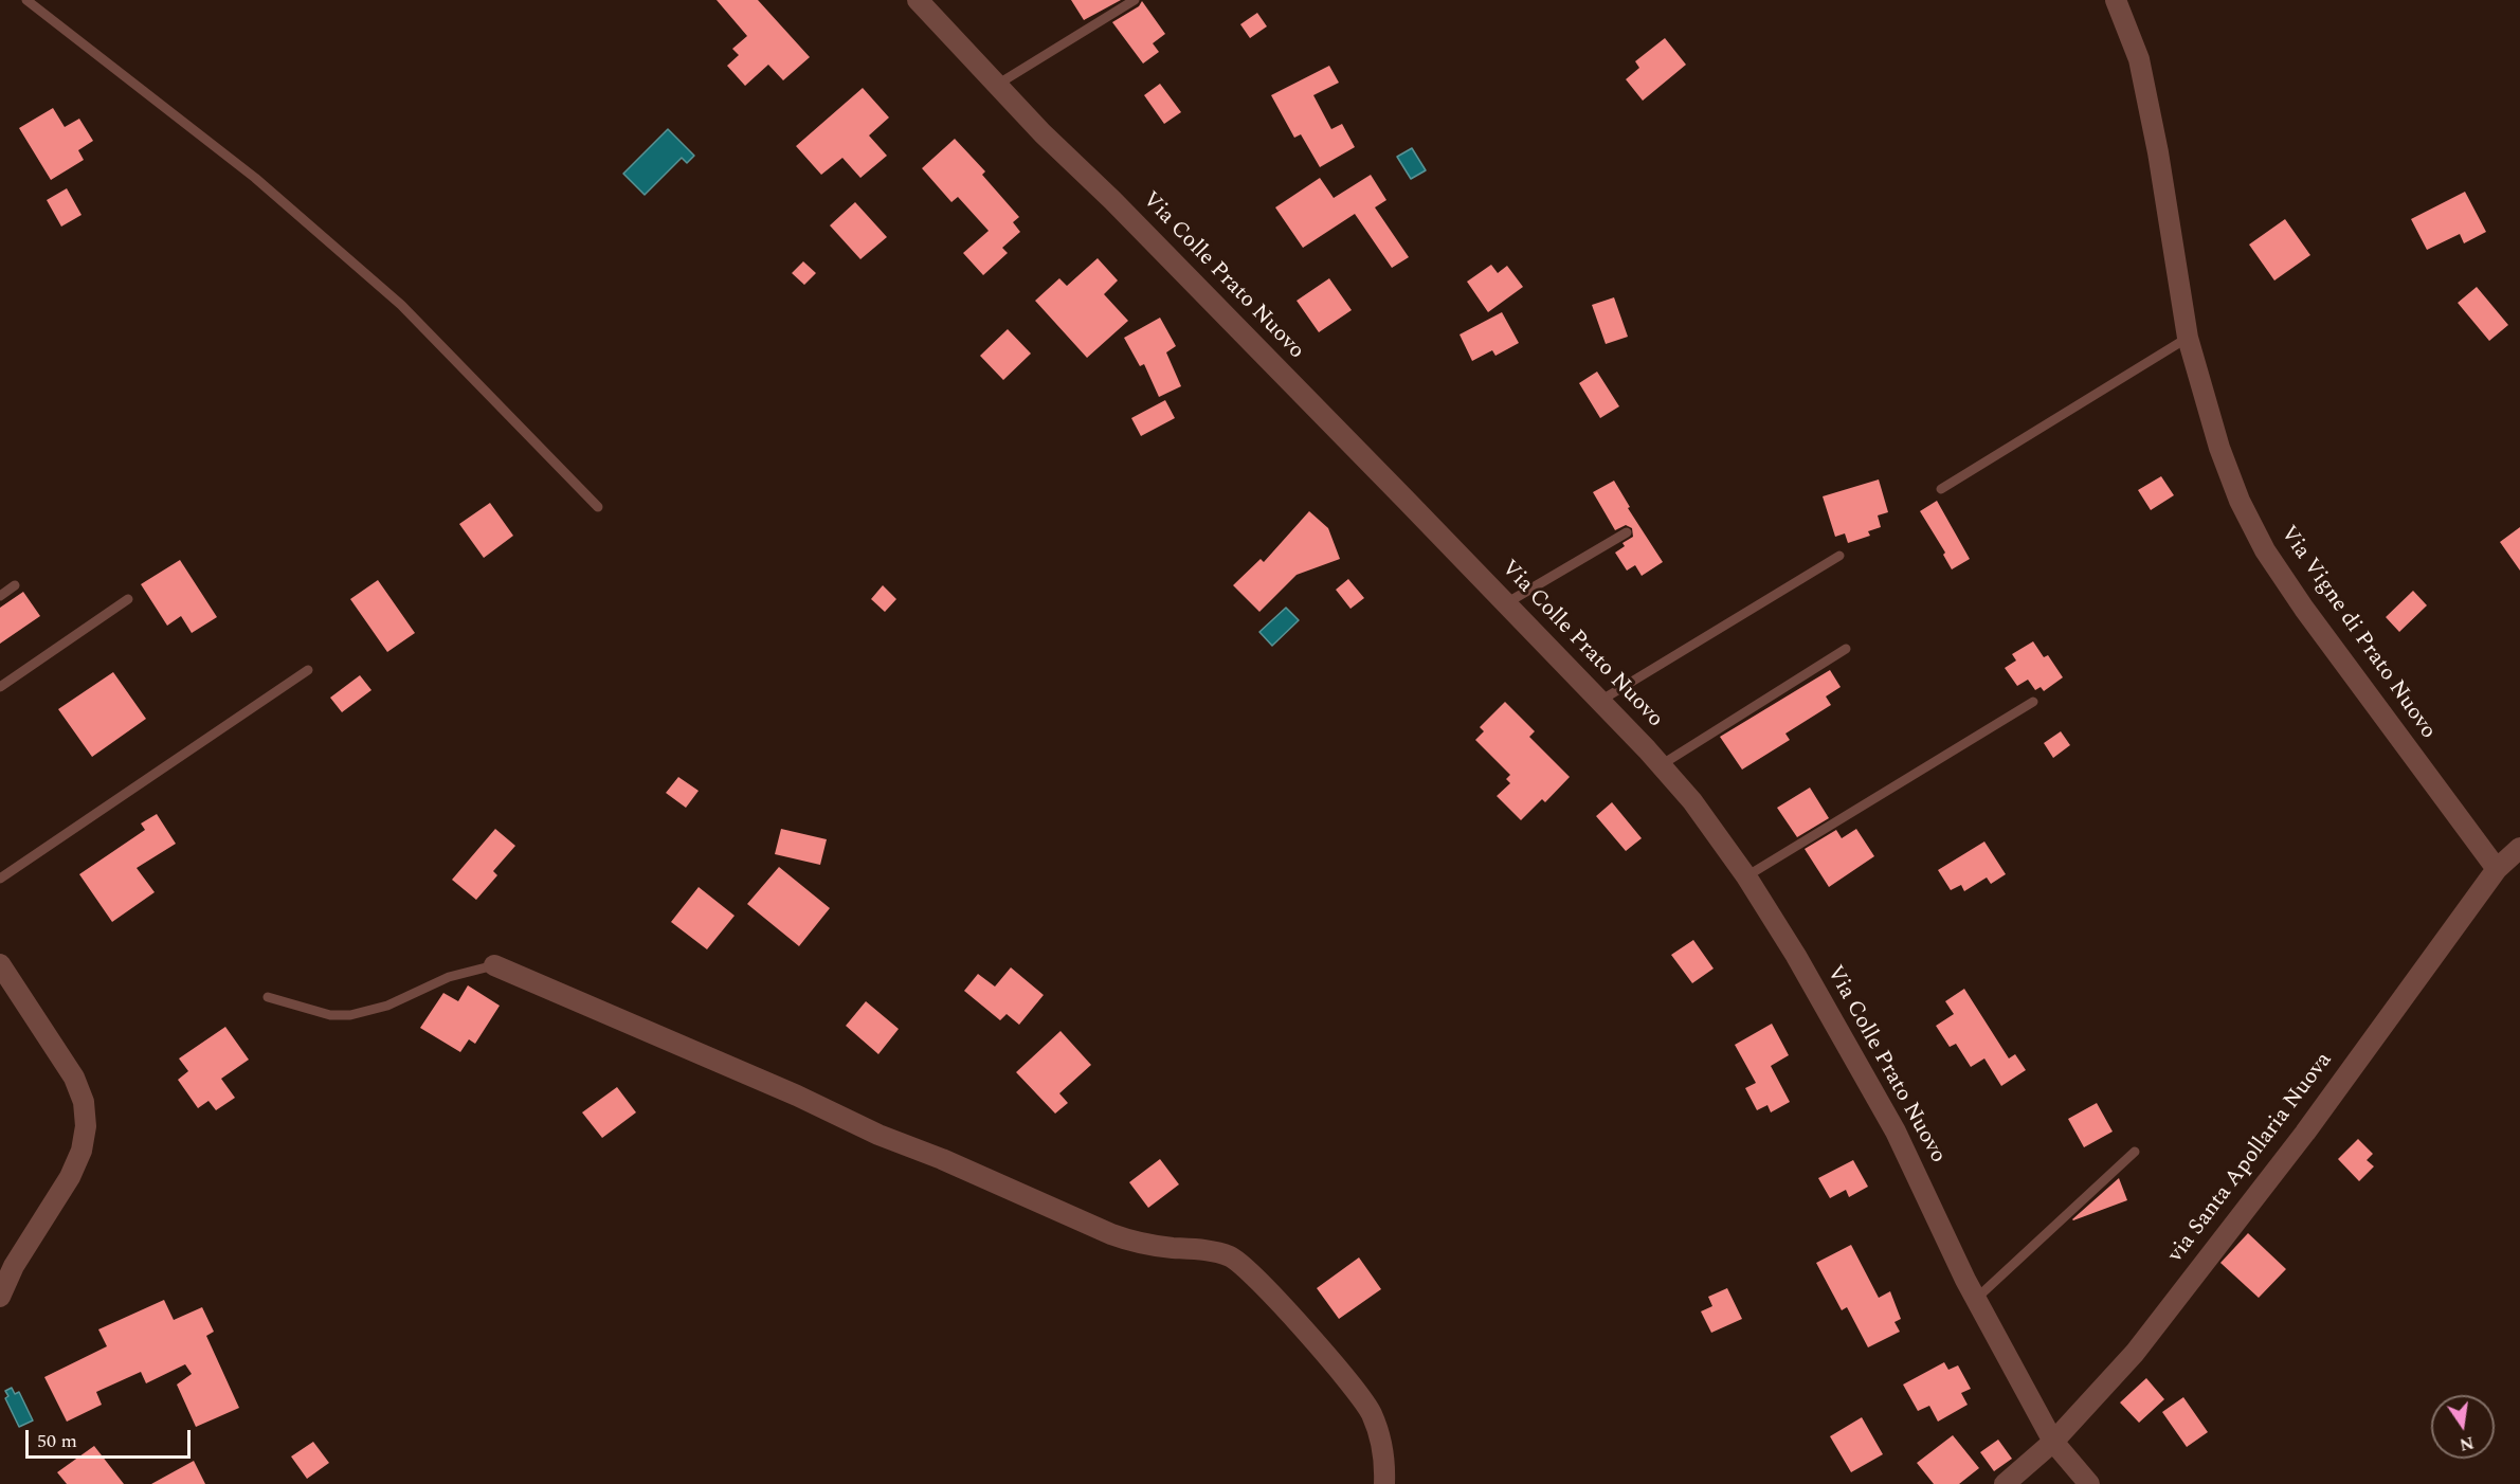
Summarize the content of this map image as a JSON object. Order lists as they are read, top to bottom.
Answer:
{
  "streets": {
    "street": ["Via Colle Prato Nuovo", "Via Vigne di Prato Nuovo", "via Santa Apollaria Nuova"]
  },
  "crossings": [
    ["Via Colle Prato Nuovo", "via Santa Apollaria Nuova"],
    ["Via Vigne di Prato Nuovo", "via Santa Apollaria Nuova"]
  ],
  "scale_bar": "50 m",
  "north": "bottom"
}
